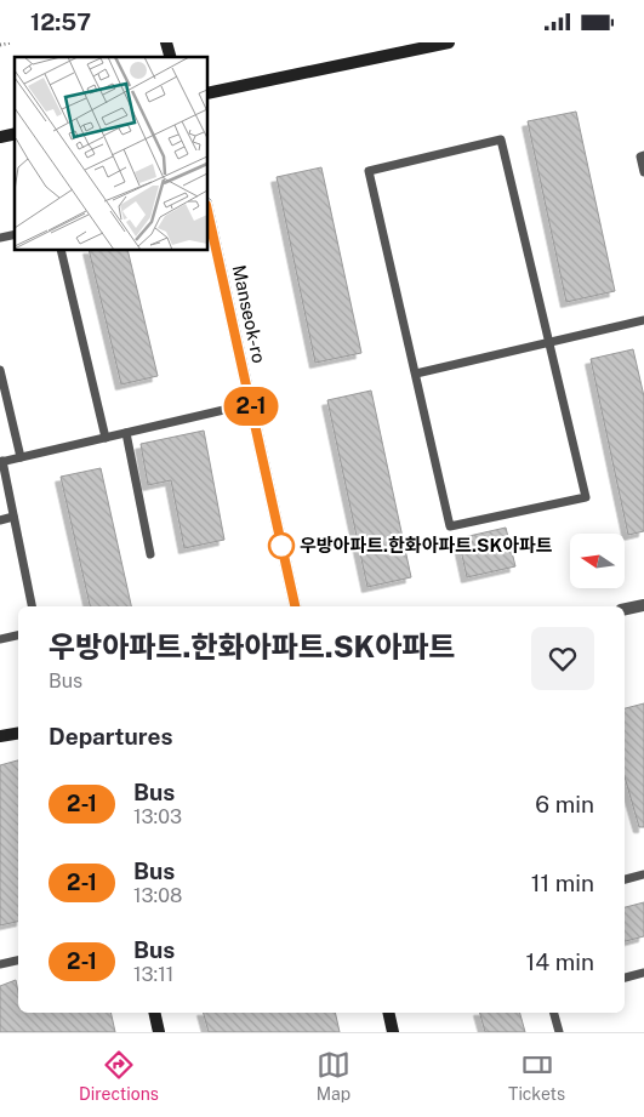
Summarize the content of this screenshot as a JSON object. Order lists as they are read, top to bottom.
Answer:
{
  "streets": {
    "main road": ["Manseok-ro"]
  },
  "places": ["우방아파트.한화아파트.SK아파트"],
  "lines": ["bus line 2-1"],
  "north": "left",
  "page": {
    "status": "12:57",
    "on_map": "2-1",
    "heading": [
      ["우방아파트.한화아파트.SK아파트", "Bus"],
      "Departures"
    ],
    "list": [
      {
        "mark": "2-1",
        "name": "Bus",
        "note": "13:03",
        "value": "6 min"
      },
      {
        "mark": "2-1",
        "name": "Bus",
        "note": "13:08",
        "value": "11 min"
      },
      {
        "mark": "2-1",
        "name": "Bus",
        "note": "13:11",
        "value": "14 min"
      }
    ],
    "tabs": ["Directions", "Map", "Tickets"]
  }
}
